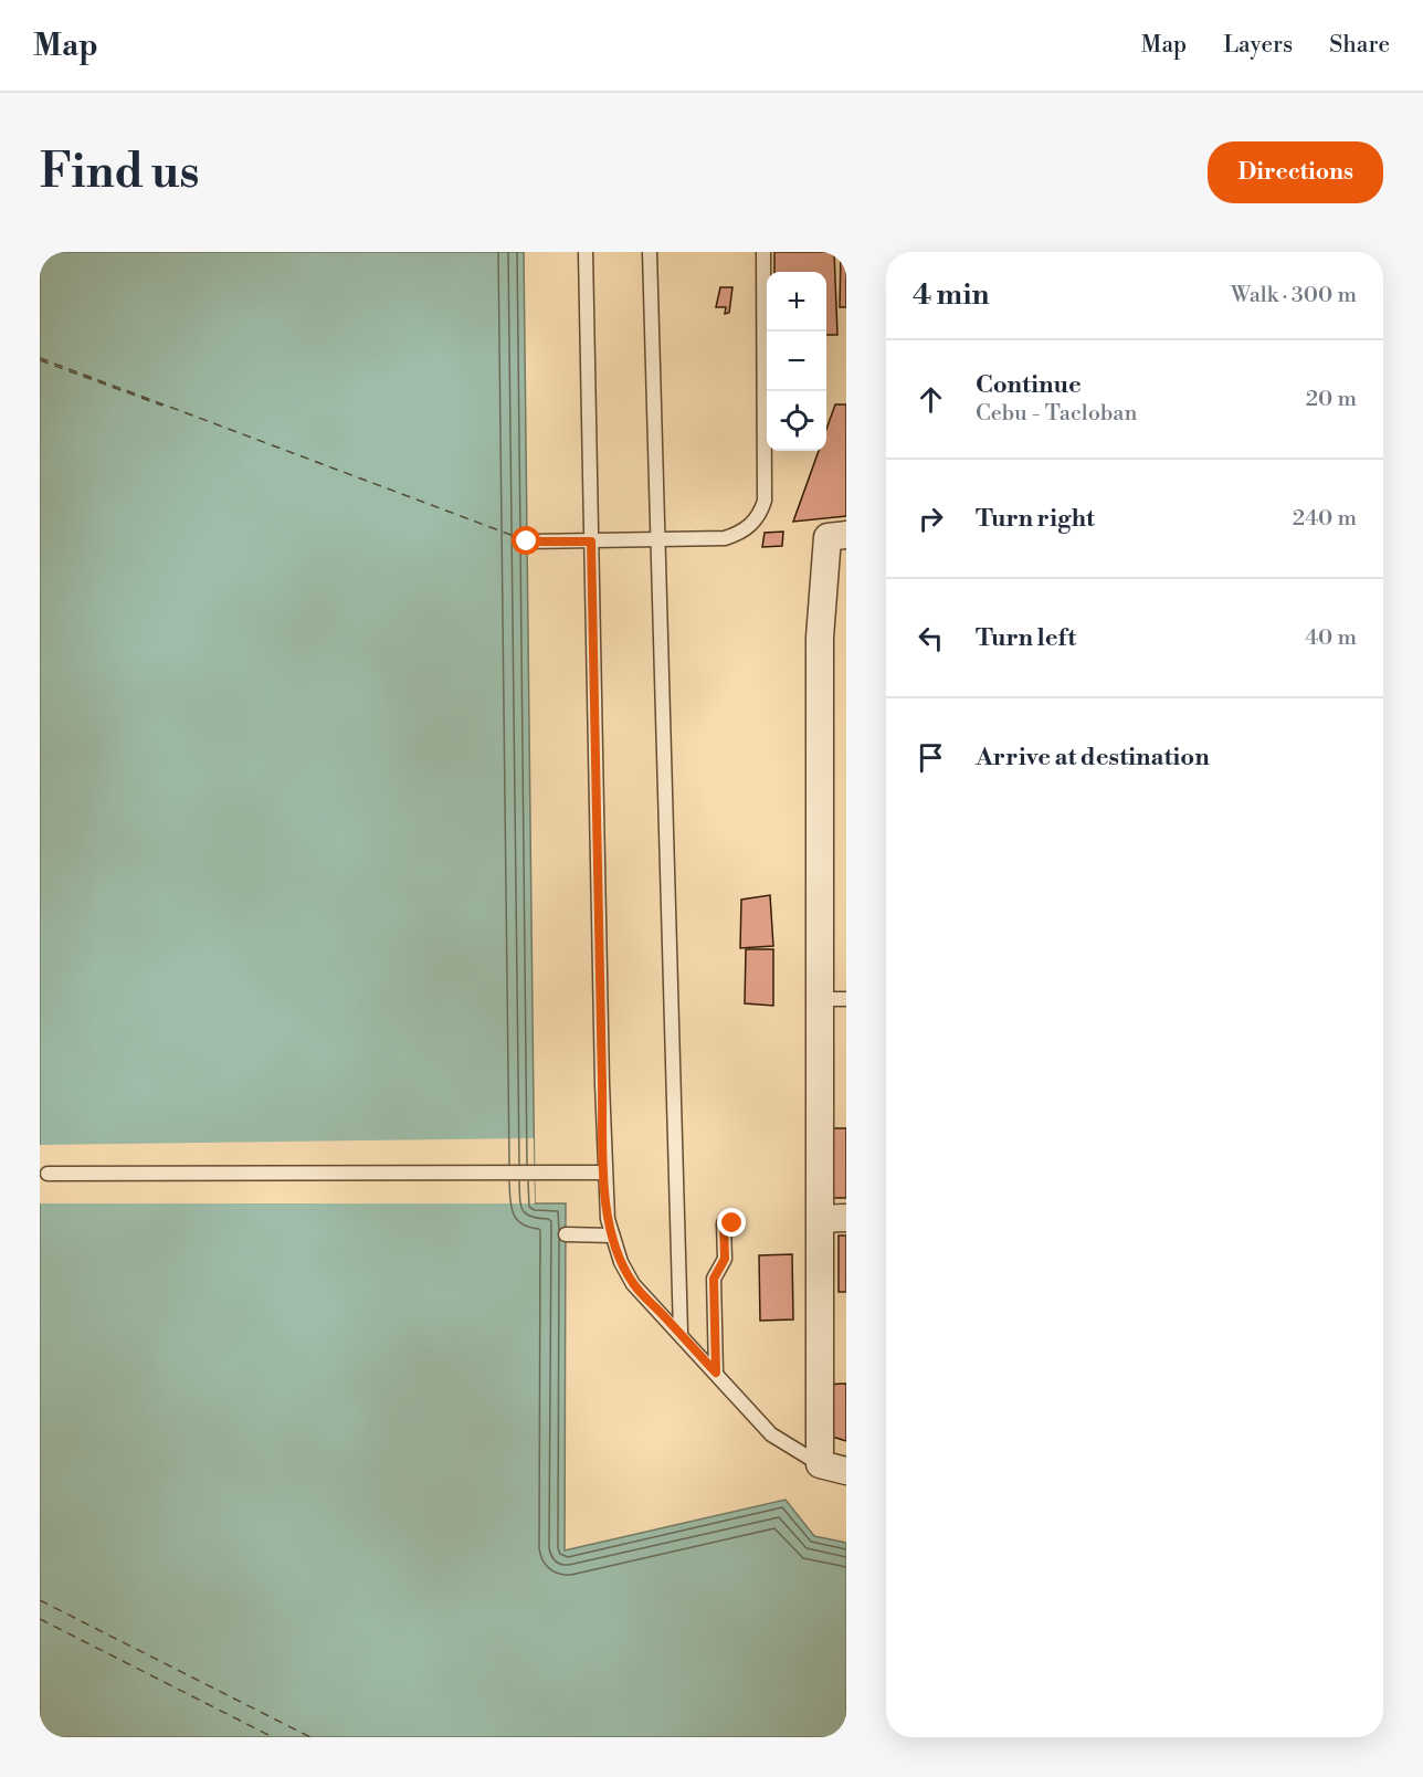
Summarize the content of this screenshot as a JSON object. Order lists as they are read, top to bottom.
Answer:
{
  "page": {
    "header": "Map",
    "nav": ["Map", "Layers", "Share"],
    "buttons": "Directions",
    "title": "Find us",
    "heading": ["4 min", "Walk · 300 m"],
    "map_buttons": ["+", "−"],
    "list": [
      ["Continue", "Cebu - Tacloban", "20 m"],
      ["Turn right", "240 m"],
      ["Turn left", "40 m"],
      "Arrive at destination"
    ]
  }
}
